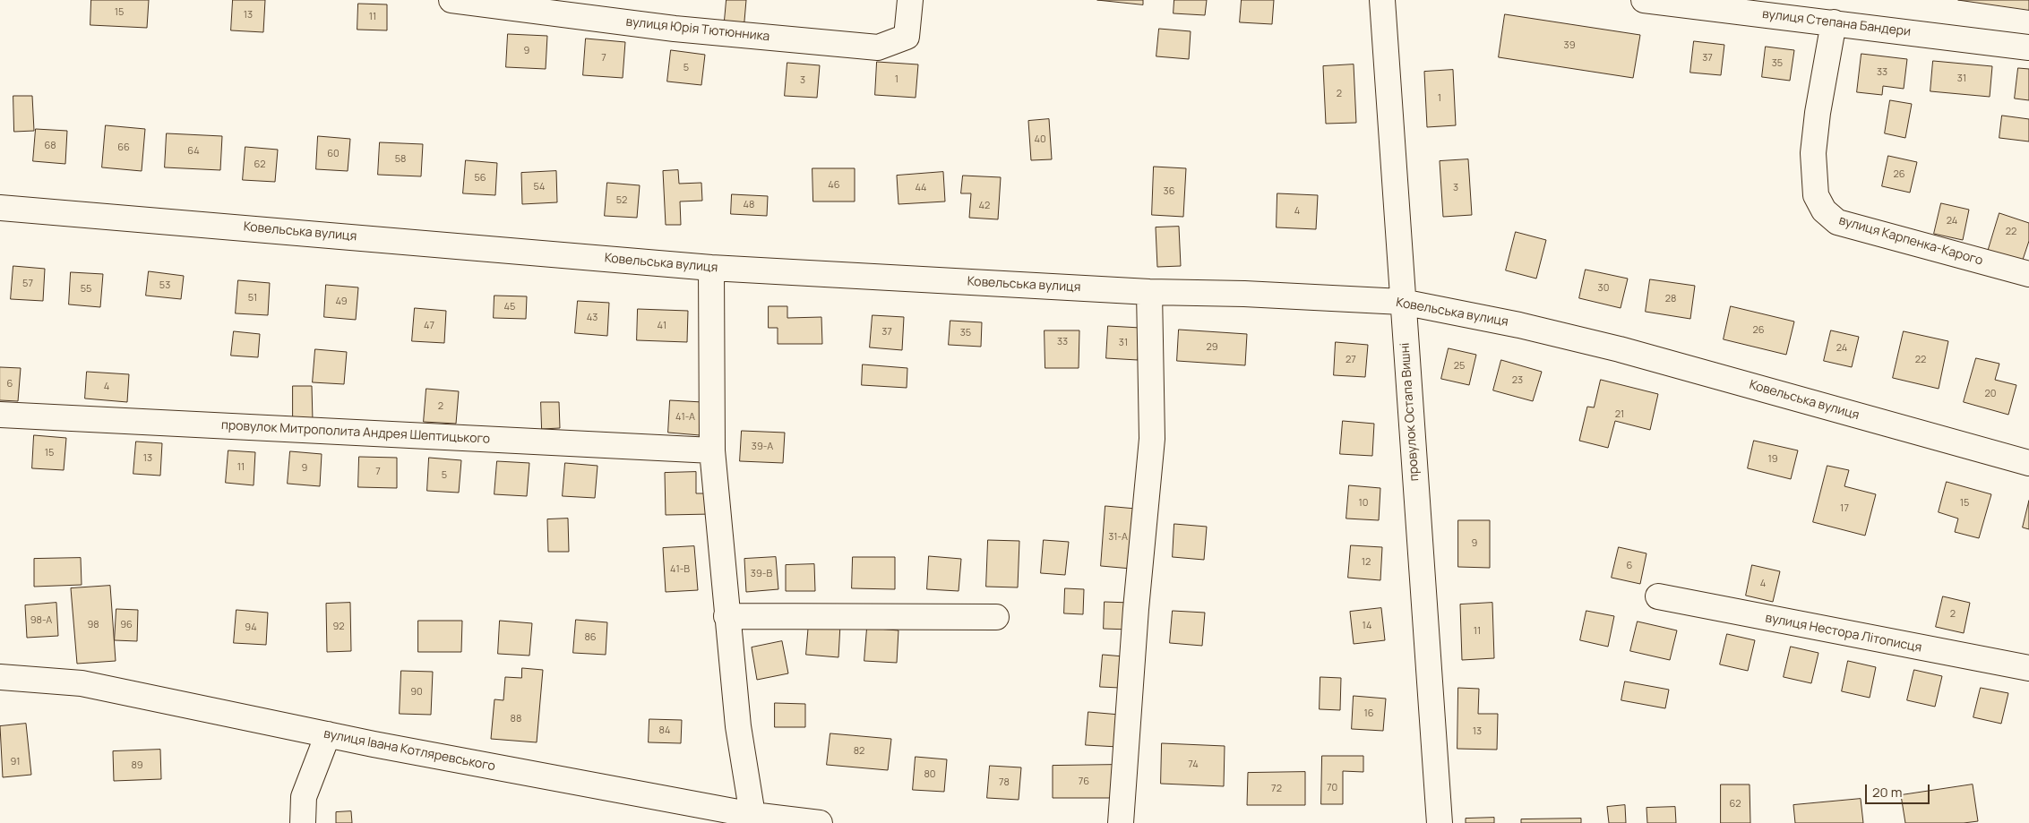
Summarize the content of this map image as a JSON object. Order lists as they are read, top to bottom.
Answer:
{
  "streets": {
    "street": [
      "вулиця Степана Бандери",
      "вулиця Юрія Тютюнника",
      "Ковельська вулиця",
      "вулиця Карпенка-Карого",
      "провулок Остапа Вишні",
      "провулок Митрополита Андрея Шептицького",
      "вулиця Нестора Літописця",
      "вулиця Івана Котляревського"
    ]
  },
  "crossings": [
    ["вулиця Степана Бандери", "вулиця Карпенка-Карого"],
    ["Ковельська вулиця", "провулок Остапа Вишні"]
  ],
  "house_numbers": [
    "15",
    "13",
    "11",
    "39",
    "9",
    "7",
    "37",
    "35",
    "5",
    "33",
    "31",
    "1",
    "3",
    "2",
    "1",
    "40",
    "68",
    "66",
    "64",
    "60",
    "58",
    "62",
    "26",
    "56",
    "46",
    "54",
    "44",
    "3",
    "36",
    "52",
    "48",
    "42",
    "4",
    "24",
    "22",
    "57",
    "53",
    "30",
    "55",
    "51",
    "28",
    "49",
    "45",
    "43",
    "47",
    "41",
    "26",
    "37",
    "35",
    "33",
    "31",
    "29",
    "24",
    "27",
    "22",
    "25",
    "23",
    "6",
    "4",
    "20",
    "2",
    "21",
    "41-А",
    "39-А",
    "15",
    "13",
    "19",
    "11",
    "9",
    "7",
    "5",
    "10",
    "15",
    "17",
    "31-А",
    "9",
    "12",
    "6",
    "41-В",
    "39-В",
    "4",
    "2",
    "98-А",
    "98",
    "96",
    "14",
    "92",
    "94",
    "11",
    "86",
    "90",
    "16",
    "88",
    "84",
    "13",
    "82",
    "91",
    "74",
    "89",
    "80",
    "76",
    "78",
    "70",
    "72",
    "62"
  ],
  "scale_bar": "20 m"
}
